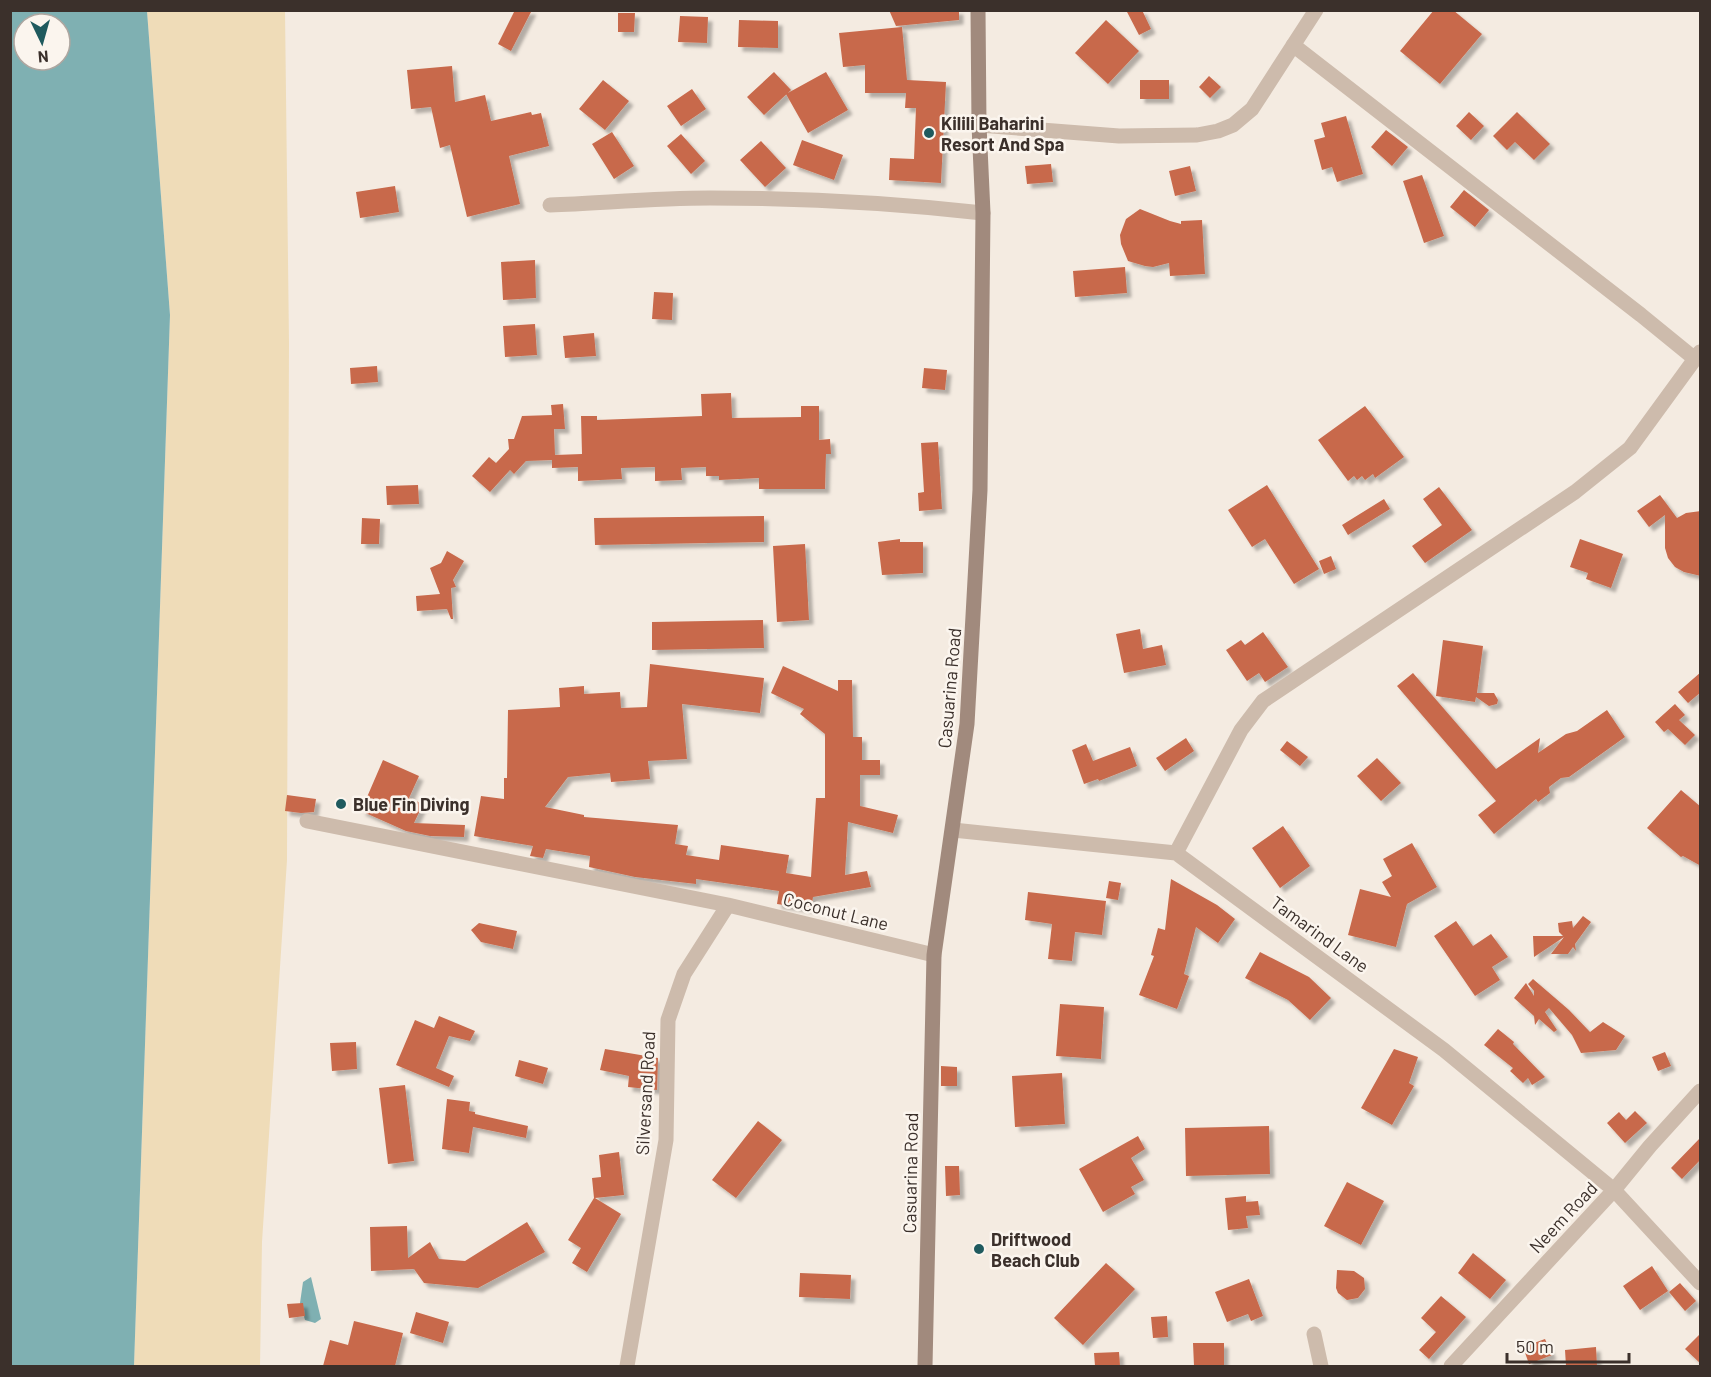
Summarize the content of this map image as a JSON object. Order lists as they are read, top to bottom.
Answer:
{
  "streets": {
    "street": [
      "Casuarina Road",
      "Coconut Lane",
      "Tamarind Lane",
      "Silversand Road",
      "Neem Road"
    ]
  },
  "crossings": [
    ["Casuarina Road", "Coconut Lane"],
    ["Coconut Lane", "Silversand Road"],
    ["Tamarind Lane", "Neem Road"]
  ],
  "places": ["Kilili Baharini Resort And Spa", "Blue Fin Diving", "Driftwood Beach Club"],
  "scale_bar": "50 m",
  "north": "bottom"
}
